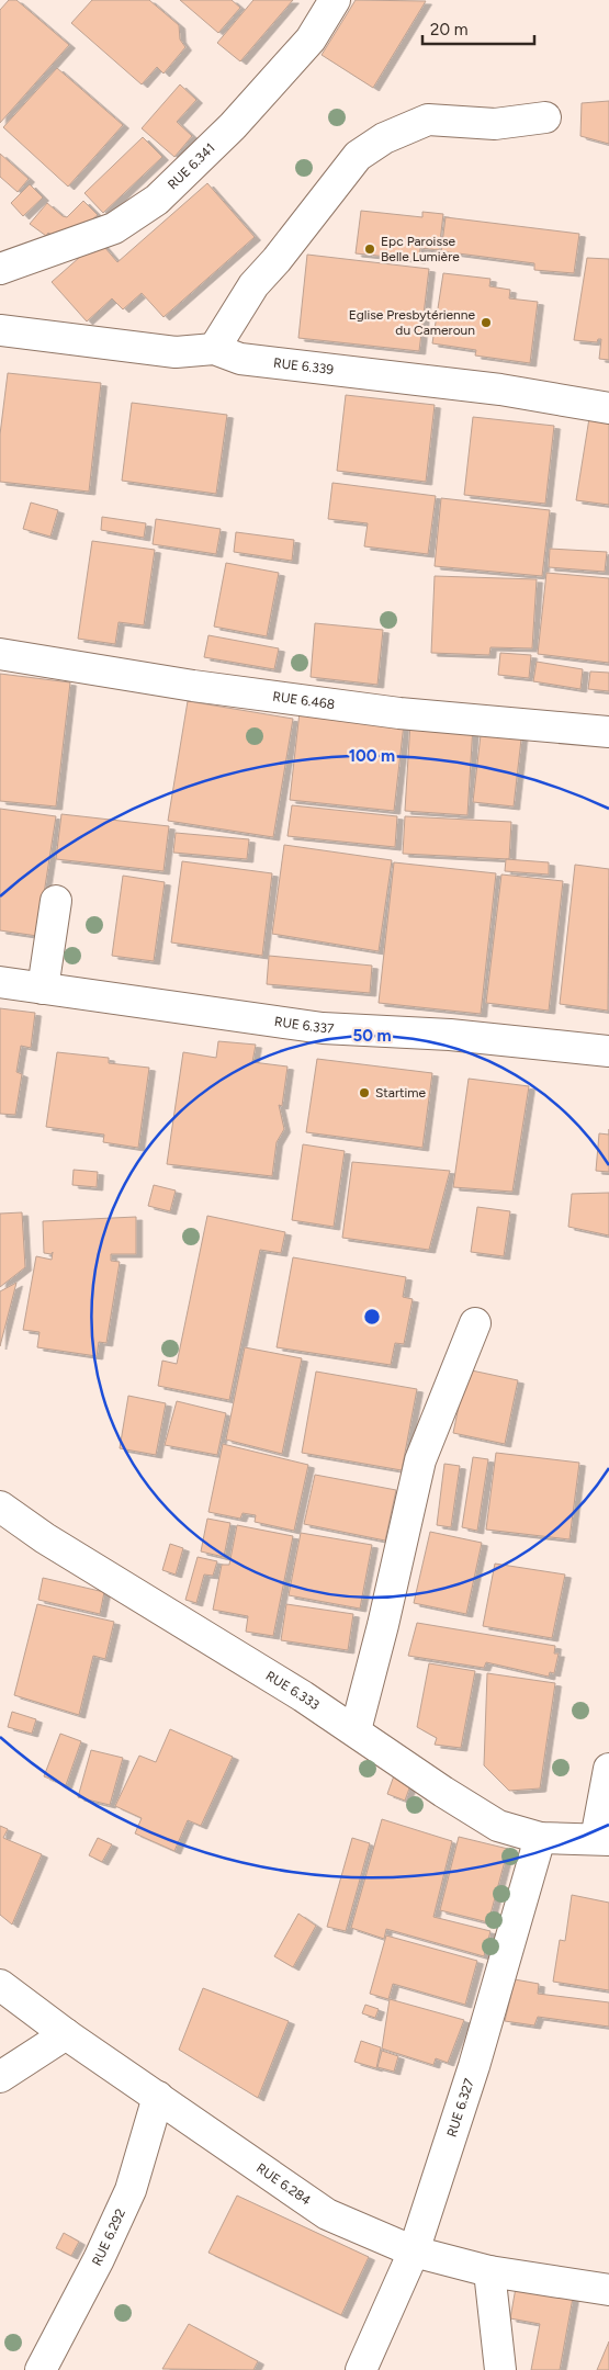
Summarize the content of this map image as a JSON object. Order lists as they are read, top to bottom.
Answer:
{
  "streets": {
    "street": [
      "RUE 6.341",
      "RUE 6.339",
      "RUE 6.468",
      "RUE 6.337",
      "RUE 6.333",
      "RUE 6.327",
      "RUE 6.284",
      "RUE 6.292"
    ]
  },
  "crossings": [
    ["RUE 6.333", "RUE 6.327"],
    ["RUE 6.327", "RUE 6.284"],
    ["RUE 6.284", "RUE 6.292"]
  ],
  "places": ["Epc Paroisse Belle Lumière", "Eglise Presbytérienne du Cameroun", "Startime"],
  "scale_bar": "20 m",
  "rings": ["100 m", "50 m"]
}
